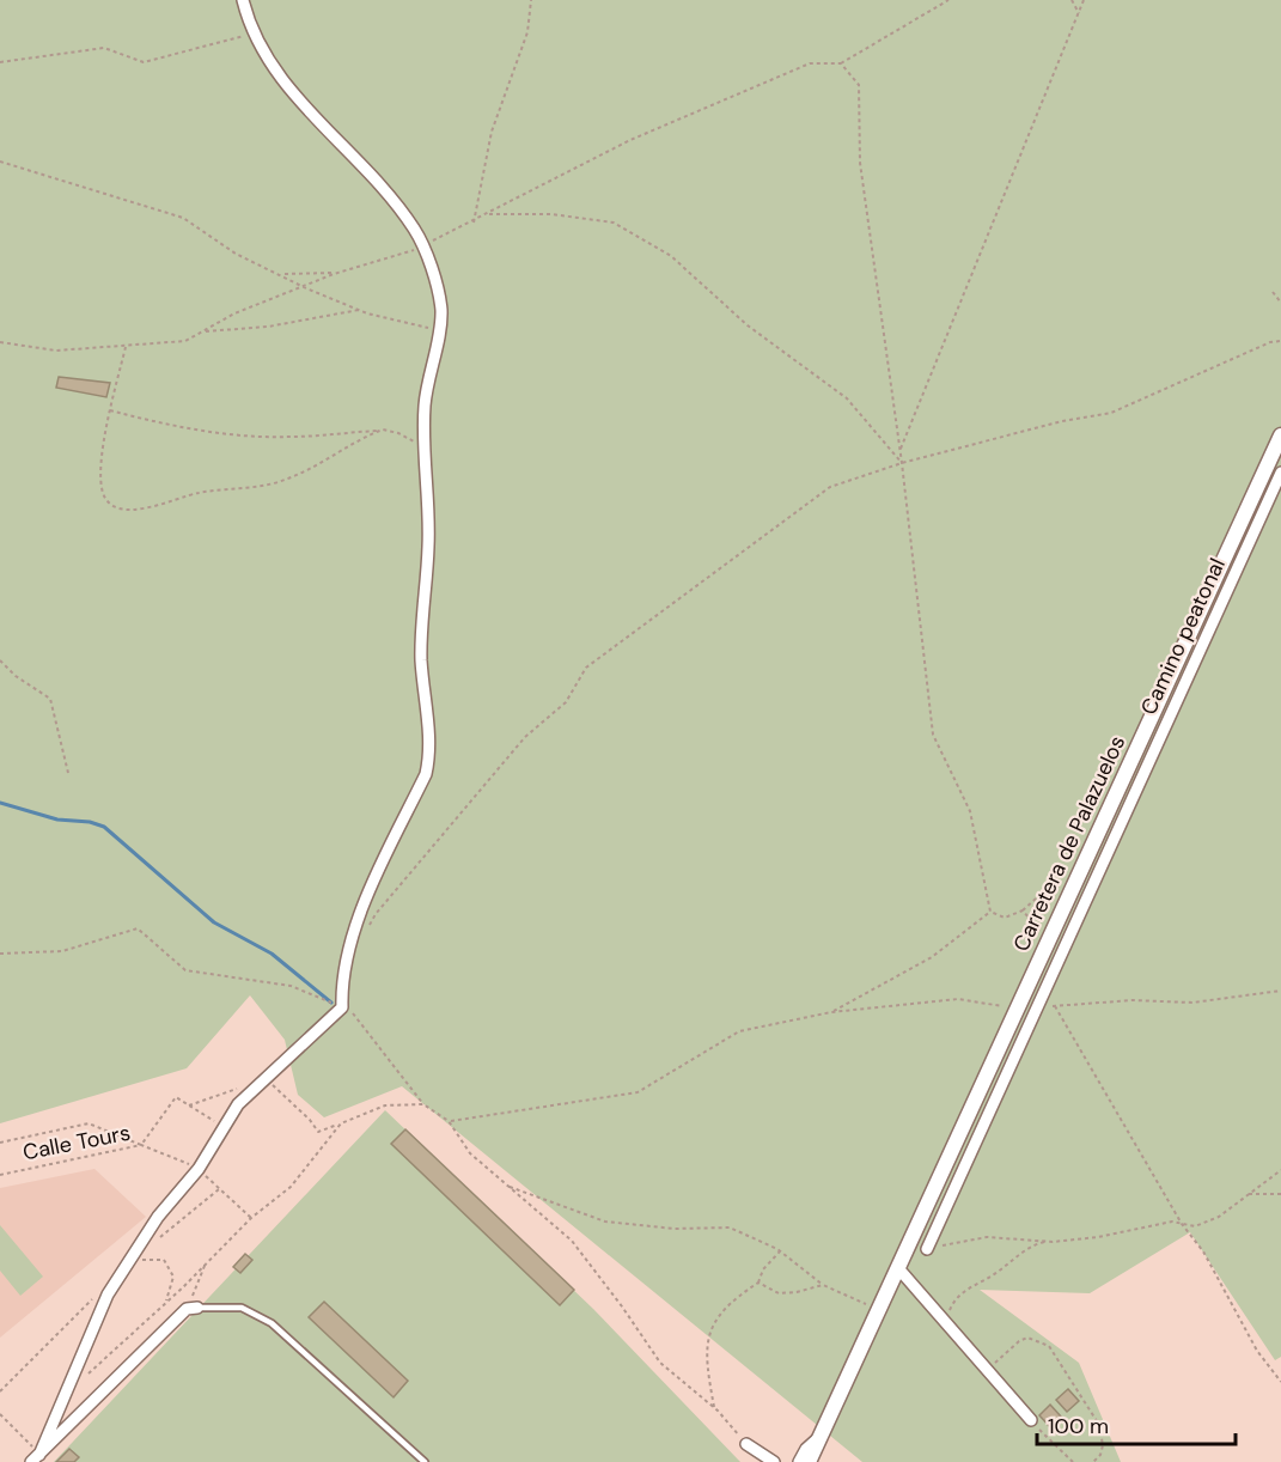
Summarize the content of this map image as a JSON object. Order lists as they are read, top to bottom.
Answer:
{
  "streets": {
    "street": ["Camino peatonal", "Carretera de Palazuelos"],
    "path": ["Calle Tours"]
  },
  "scale_bar": "100 m"
}
